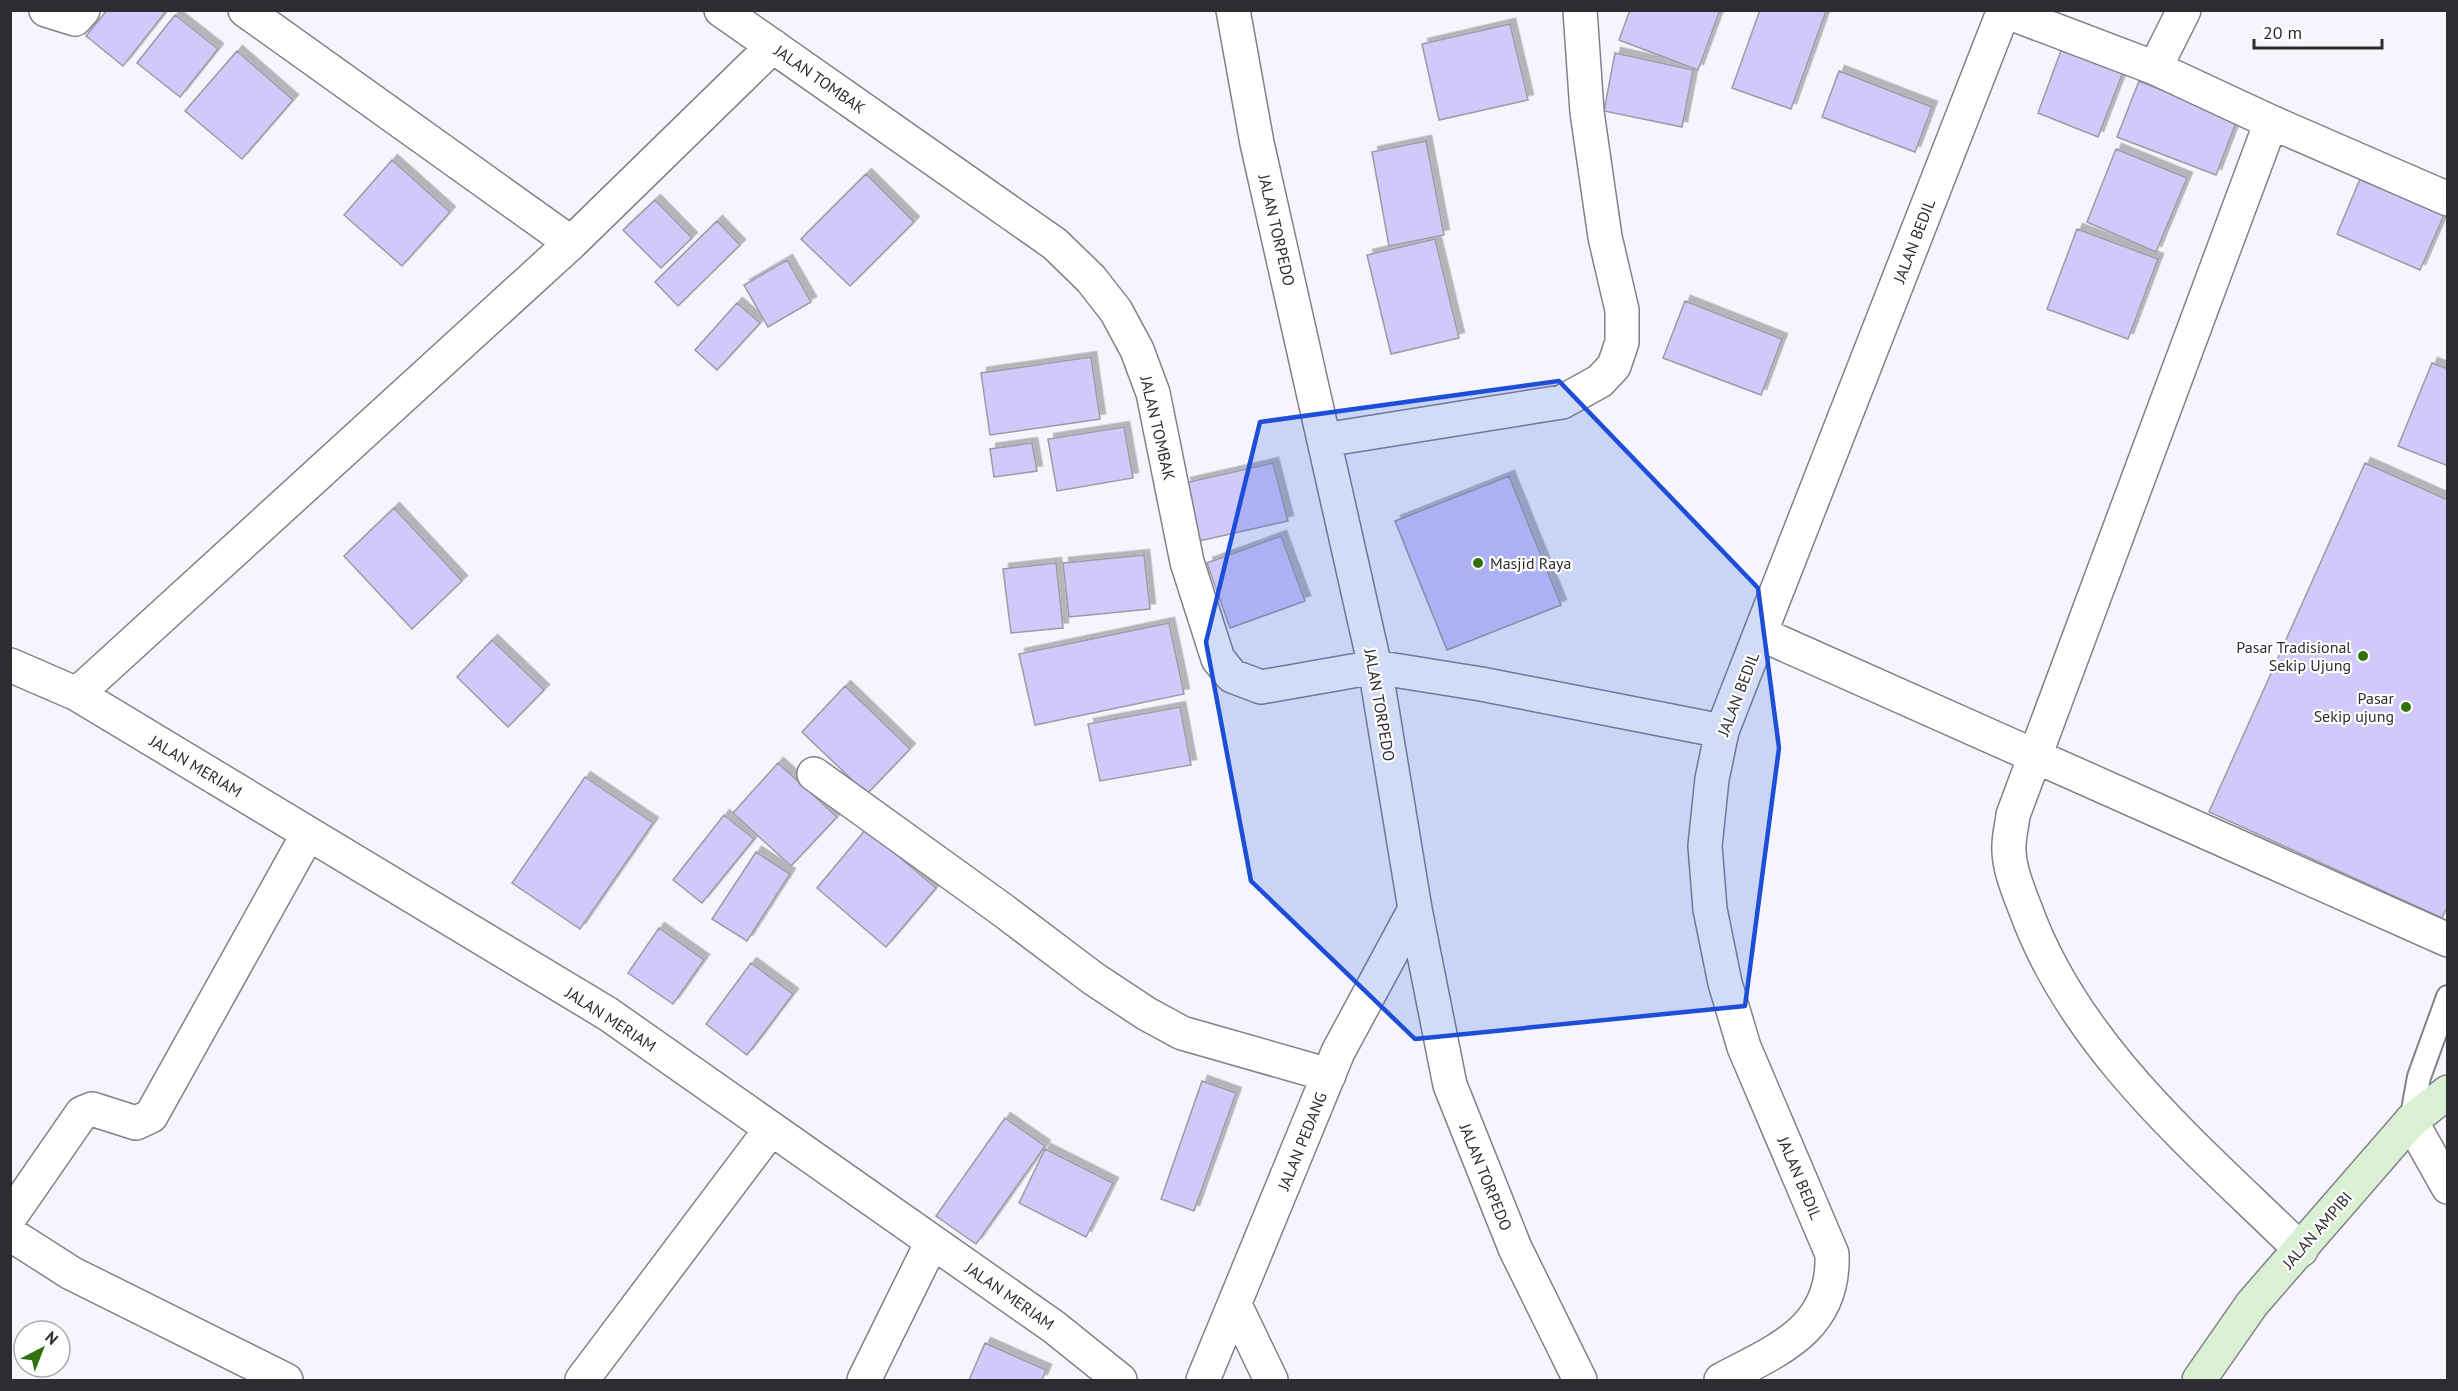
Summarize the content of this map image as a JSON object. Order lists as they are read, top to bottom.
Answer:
{
  "streets": {
    "street": [
      "JALAN TOMBAK",
      "JALAN TORPEDO",
      "JALAN BEDIL",
      "JALAN MERIAM",
      "JALAN PEDANG",
      "JALAN AMPIBI"
    ]
  },
  "crossings": [
    ["JALAN TOMBAK", "JALAN TORPEDO"],
    ["JALAN TOMBAK", "JALAN BEDIL"],
    ["JALAN TORPEDO", "JALAN PEDANG"]
  ],
  "places": ["Masjid Raya", "Pasar Tradisional Sekip Ujung", "Pasar Sekip ujung"],
  "scale_bar": "20 m",
  "north": "top right"
}
